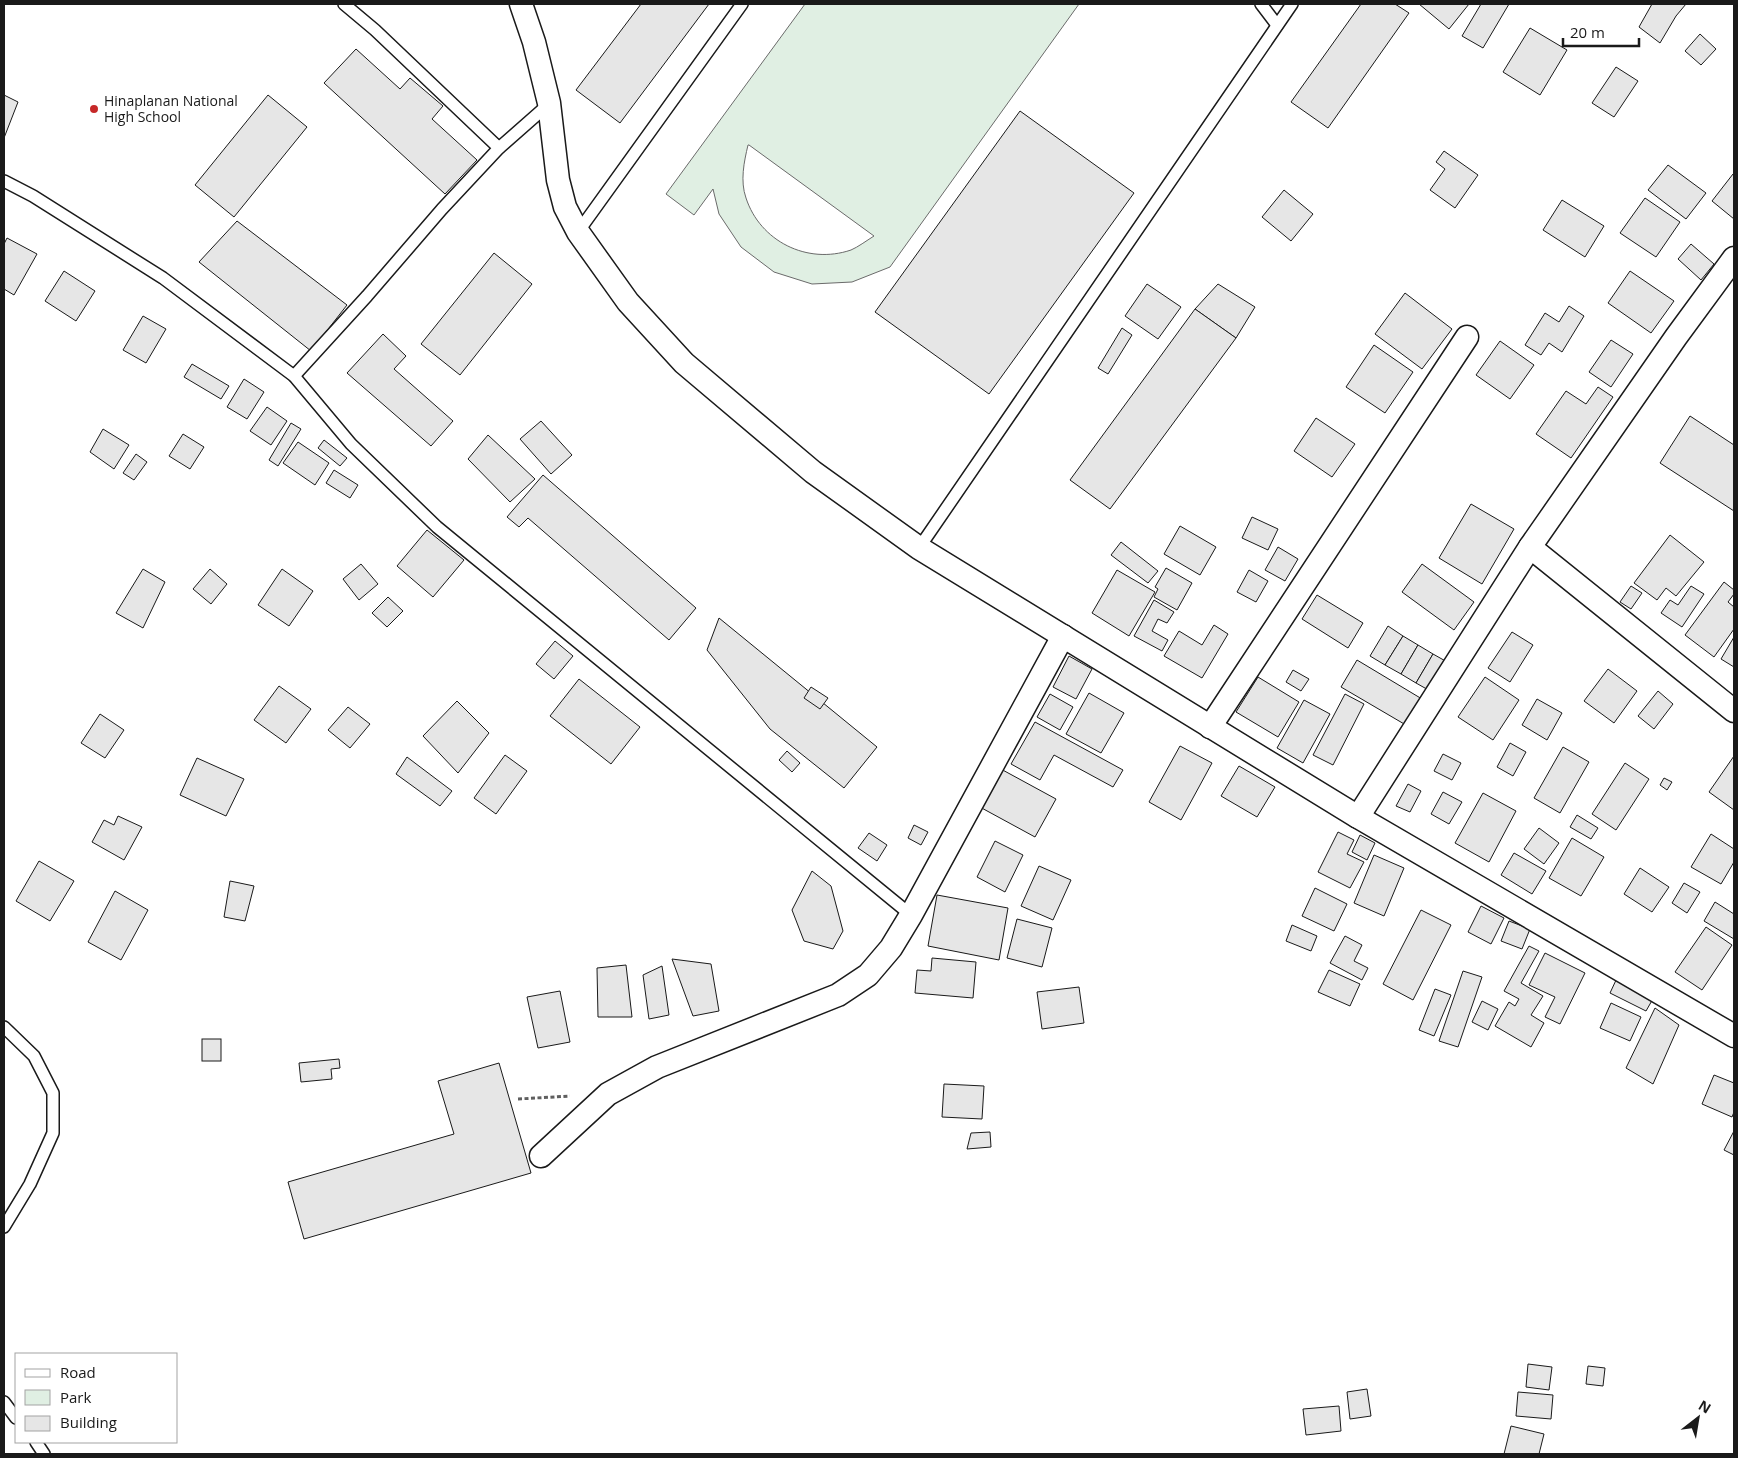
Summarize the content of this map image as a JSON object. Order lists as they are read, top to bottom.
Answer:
{
  "places": ["Hinaplanan National High School"],
  "legend": ["Road", "Park", "Building"],
  "scale_bar": "20 m",
  "north": "top right"
}
